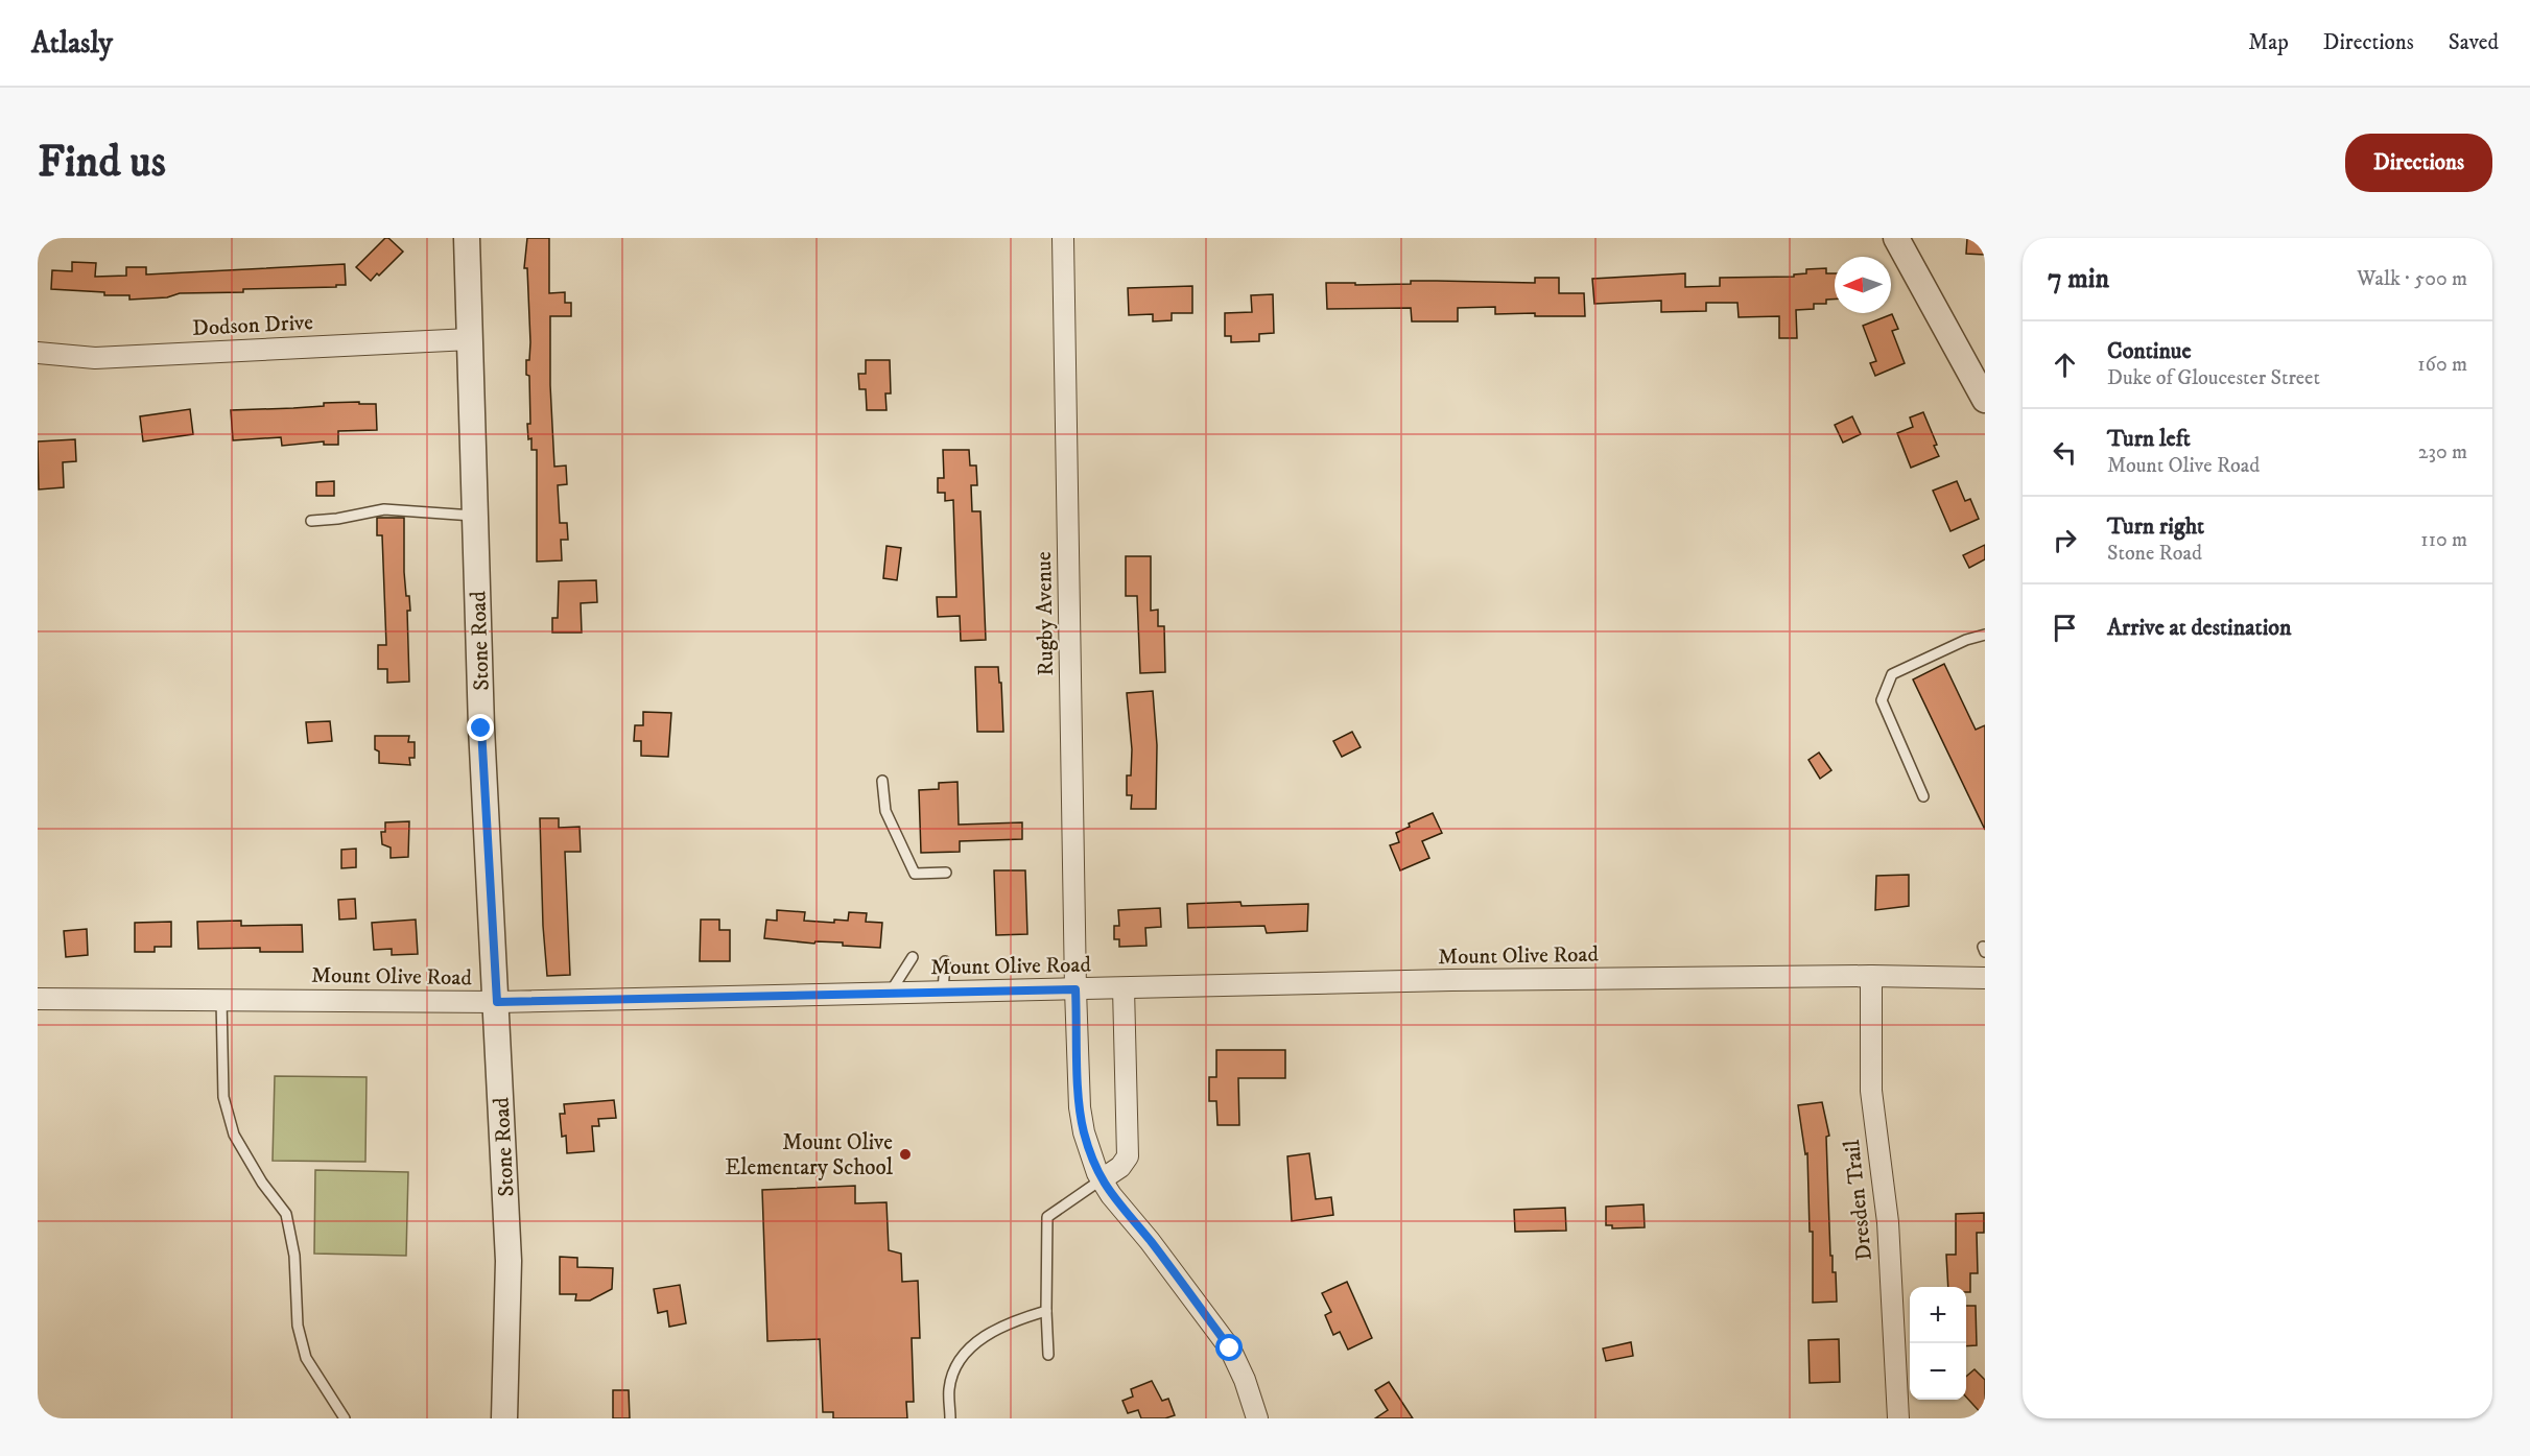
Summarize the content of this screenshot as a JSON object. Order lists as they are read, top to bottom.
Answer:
{
  "streets": {
    "street": [
      "Dodson Drive",
      "Rugby Avenue",
      "Stone Road",
      "Mount Olive Road",
      "Dresden Trail"
    ]
  },
  "crossings": [
    ["Dodson Drive", "Stone Road"],
    ["Rugby Avenue", "Mount Olive Road"],
    ["Stone Road", "Mount Olive Road"],
    ["Mount Olive Road", "Dresden Trail"]
  ],
  "places": ["Mount Olive Elementary School"],
  "north": "left",
  "page": {
    "header": "Atlasly",
    "nav": ["Map", "Directions", "Saved"],
    "buttons": "Directions",
    "title": "Find us",
    "heading": ["7 min", "Walk · 500 m"],
    "list": [
      ["Continue", "Duke of Gloucester Street", "160 m"],
      ["Turn left", "Mount Olive Road", "230 m"],
      ["Turn right", "Stone Road", "110 m"],
      "Arrive at destination"
    ],
    "map_buttons": ["+", "−"]
  }
}
